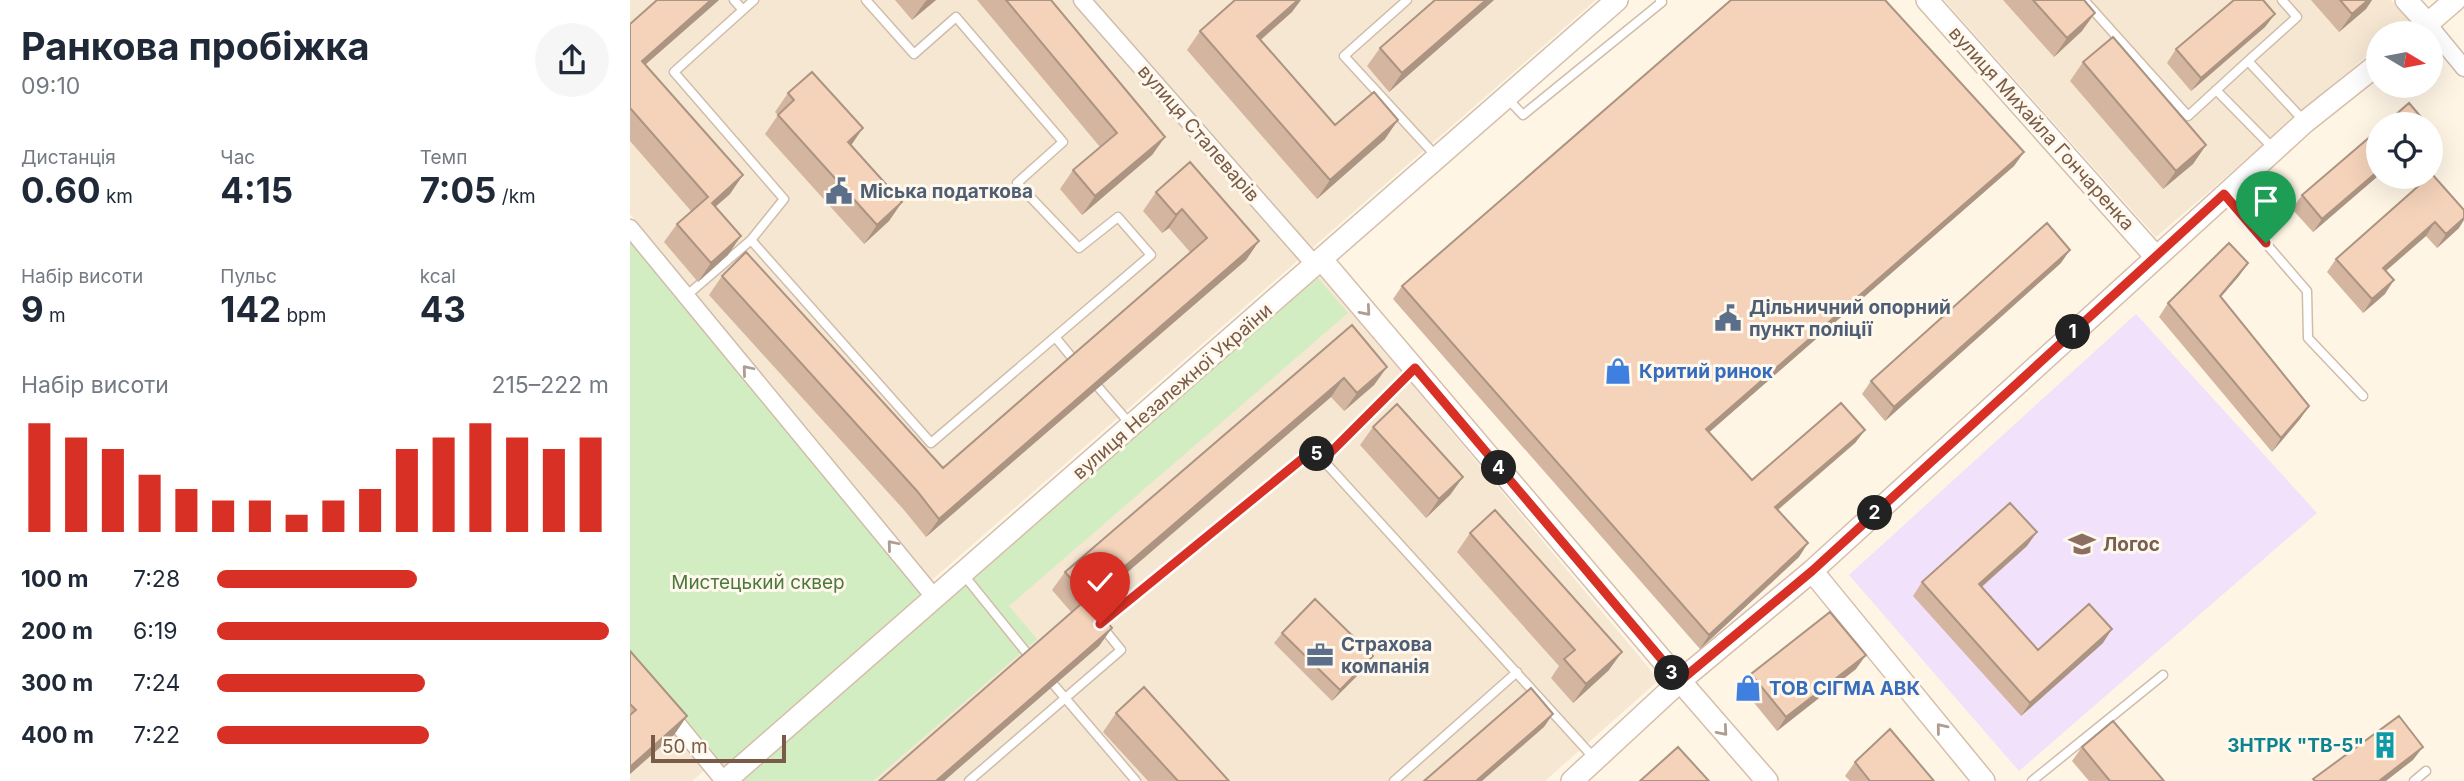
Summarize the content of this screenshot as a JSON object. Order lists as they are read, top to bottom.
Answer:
{
  "streets": {
    "street": ["вулиця Михайла Гончаренка", "вулиця Сталеварів", "вулиця Незалежної України"]
  },
  "crossings": [
    ["вулиця Сталеварів", "вулиця Незалежної України"]
  ],
  "parks": ["Мистецький сквер"],
  "places": {
    "public building": ["Міська податкова", "Дільничний опорний пункт поліції"],
    "shop": ["Критий ринок", "ТОВ СІГМА АВК"],
    "school or university": ["Логос"],
    "office": ["Страхова компанія"],
    "building": ["ЗНТРК \"ТВ-5\""]
  },
  "scale_bar": "50 m",
  "north": "right",
  "page": {
    "heading": ["Ранкова пробіжка", "09:10"],
    "stats": [
      ["Дистанція", "0.60 km"],
      ["Час", "4:15"],
      ["Темп", "7:05 /km"],
      ["Набір висоти", "9 m"],
      ["Пульс", "142 bpm"],
      ["kcal", "43"]
    ],
    "pins": [
      "1",
      "5",
      "4",
      "2",
      "3"
    ],
    "chart": ["Набір висоти", "215–222 m"],
    "list": [
      {
        "name": "100 m",
        "note": "7:28"
      },
      {
        "name": "200 m",
        "note": "6:19"
      },
      {
        "name": "300 m",
        "note": "7:24"
      },
      {
        "name": "400 m",
        "note": "7:22"
      }
    ],
    "scale": "50 m"
  }
}
